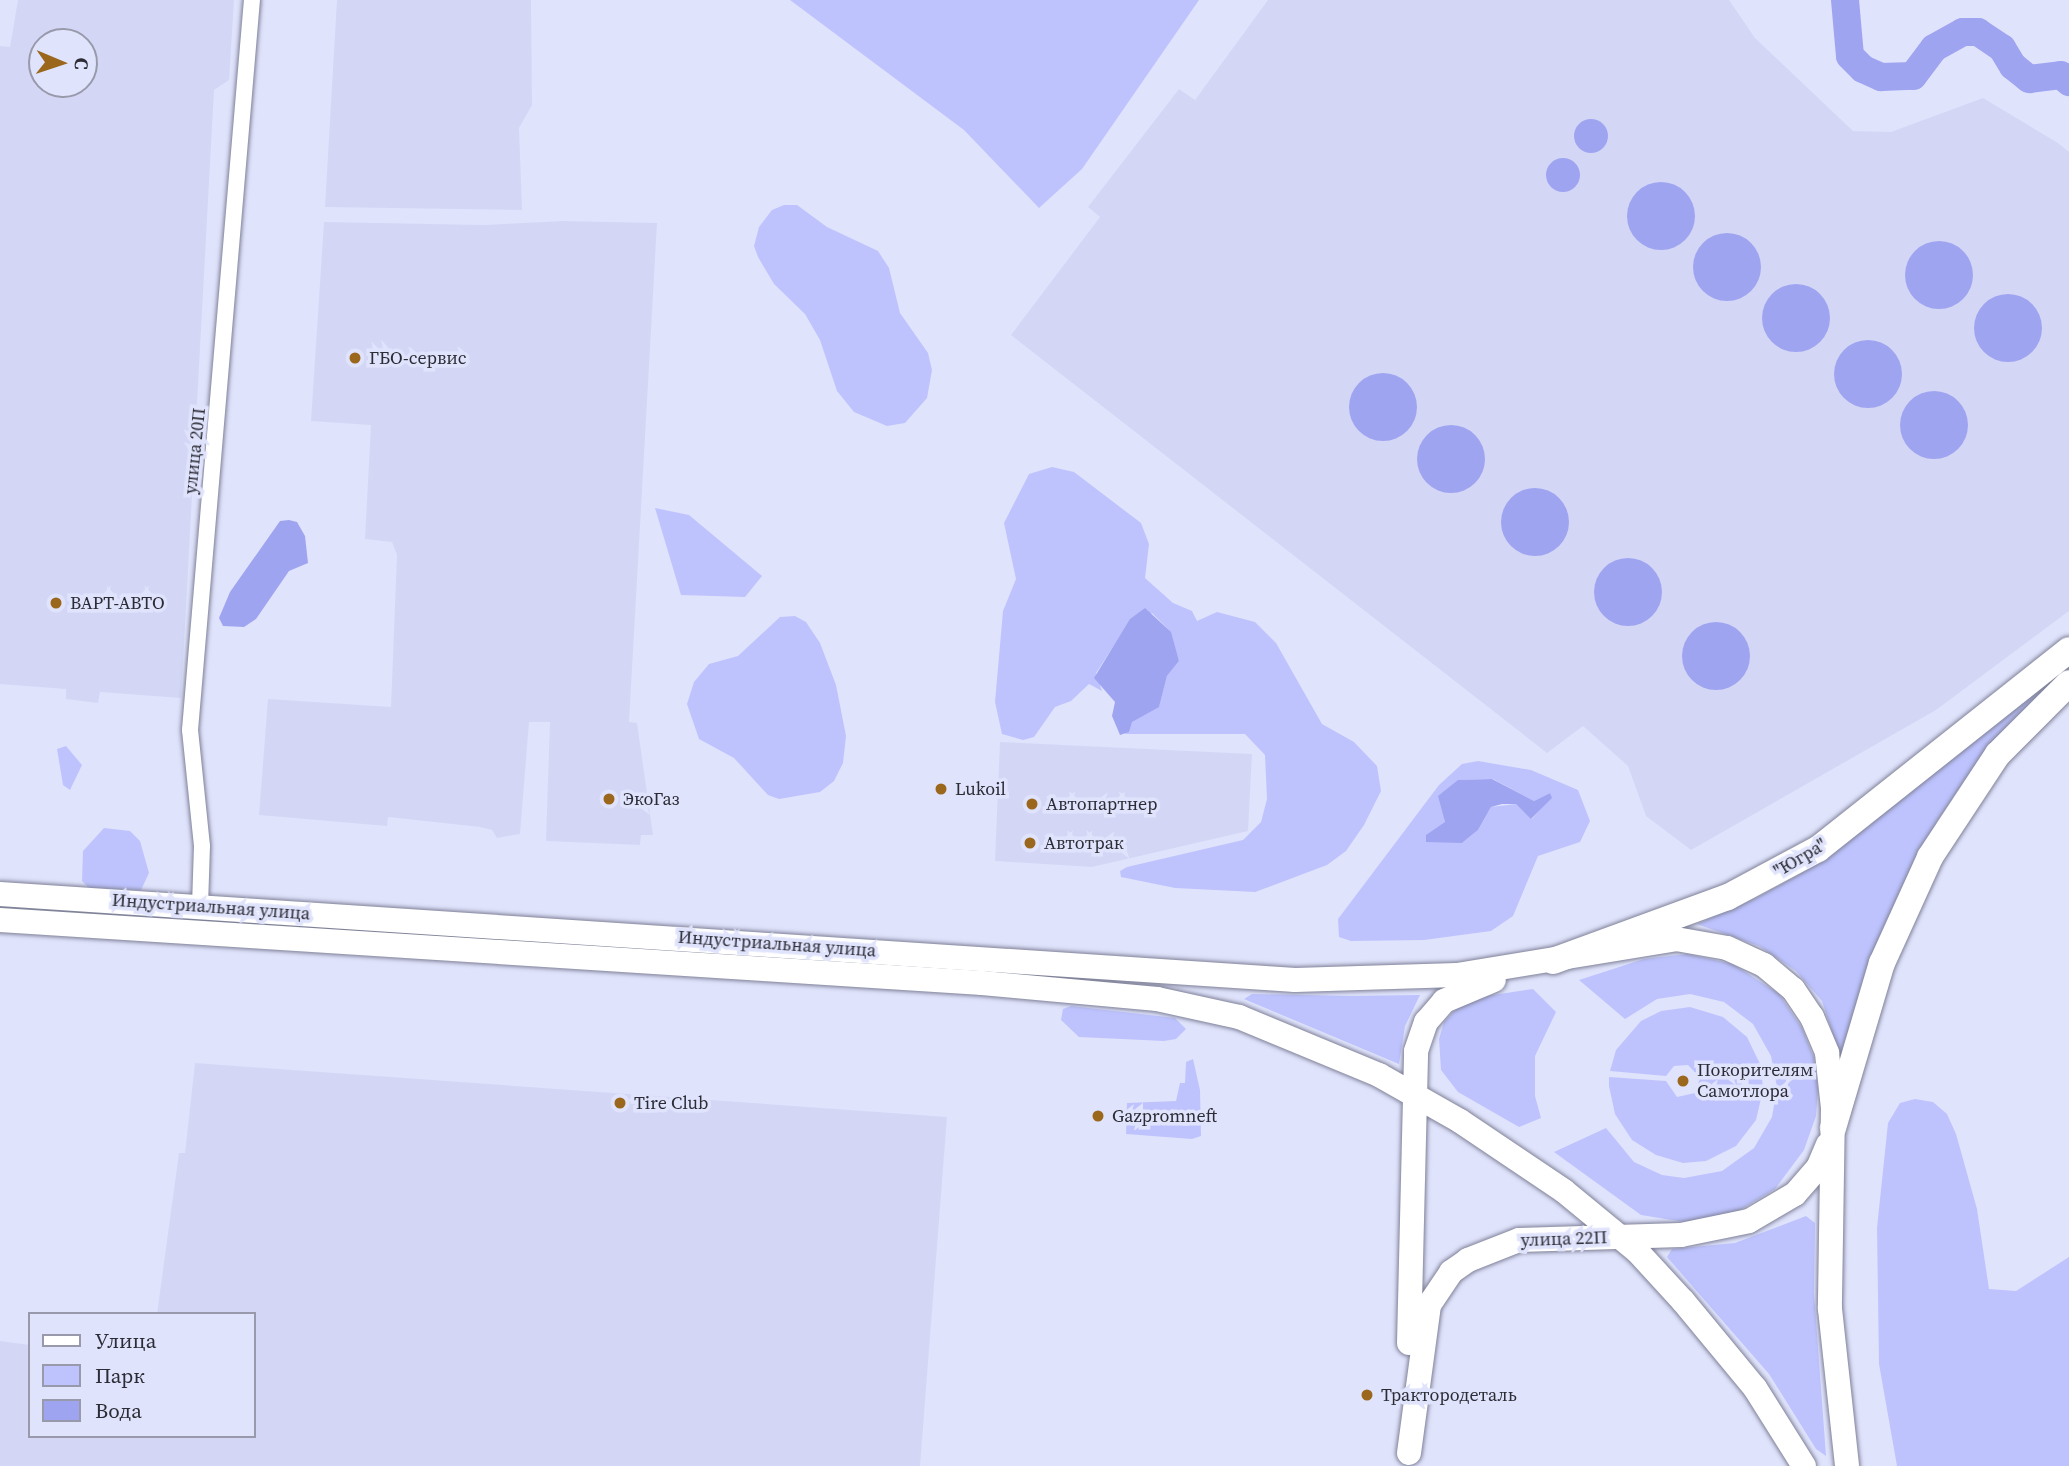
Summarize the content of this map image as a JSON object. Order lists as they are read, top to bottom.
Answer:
{
  "streets": {
    "highway": ["\"Югра\""],
    "main road": ["Индустриальная улица", "улица 22П"],
    "street": ["улица 20П"]
  },
  "crossings": [
    ["улица 20П", "Индустриальная улица"],
    ["\"Югра\"", "Индустриальная улица"],
    ["\"Югра\"", "улица 22П"],
    ["Индустриальная улица", "улица 22П"]
  ],
  "places": [
    "ГБО-сервис",
    "ВАРТ-АВТО",
    "Lukoil",
    "ЭкоГаз",
    "Автопартнер",
    "Автотрак",
    "Покорителям Самотлора",
    "Tire Club",
    "Gazpromneft",
    "Трактородеталь"
  ],
  "legend": ["Улица", "Парк", "Вода"],
  "north": "right"
}
